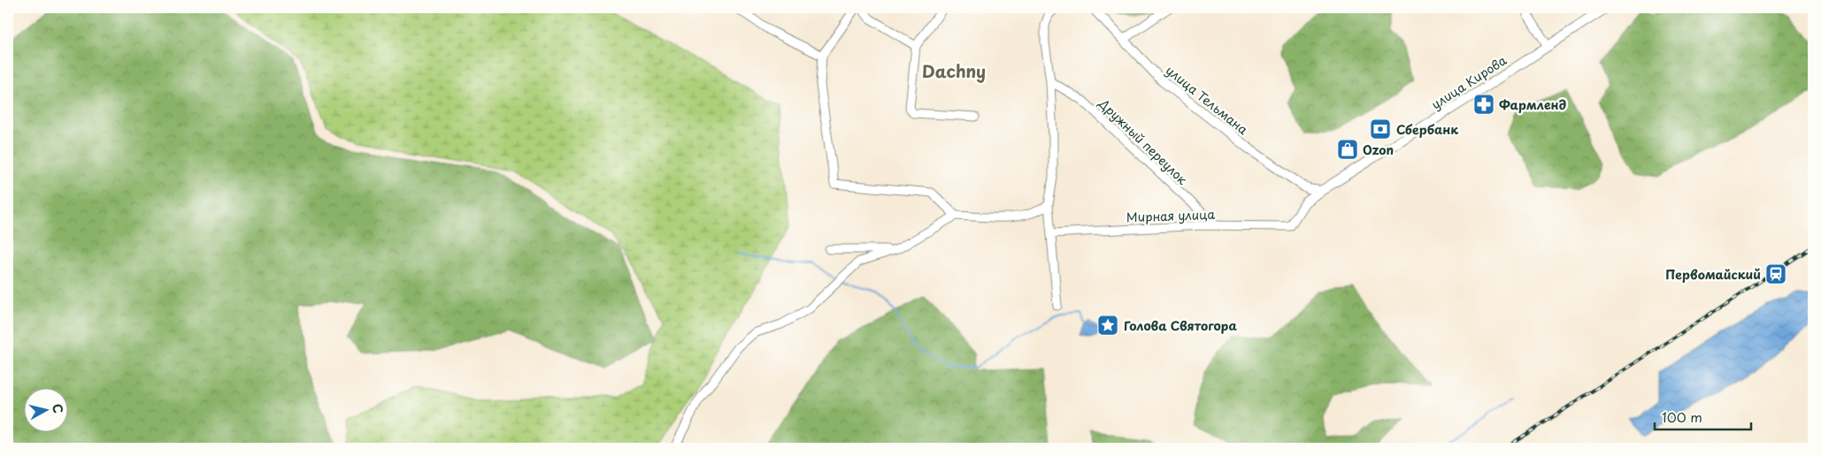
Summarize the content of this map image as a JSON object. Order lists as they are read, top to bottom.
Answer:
{
  "streets": {
    "street": [
      "улица Кирова",
      "улица Тельмана",
      "Дружный переулок",
      "Мирная улица"
    ]
  },
  "crossings": [
    ["улица Кирова", "улица Тельмана"],
    ["улица Кирова", "Мирная улица"],
    ["улица Тельмана", "Мирная улица"],
    ["Дружный переулок", "Мирная улица"]
  ],
  "districts": ["Dachny"],
  "places": {
    "pharmacy": ["Фармленд"],
    "bank": ["Сбербанк"],
    "shop": ["Ozon"],
    "station": ["Первомайский"],
    "place": ["Голова Святогора"]
  },
  "scale_bar": "100 m",
  "north": "right"
}
